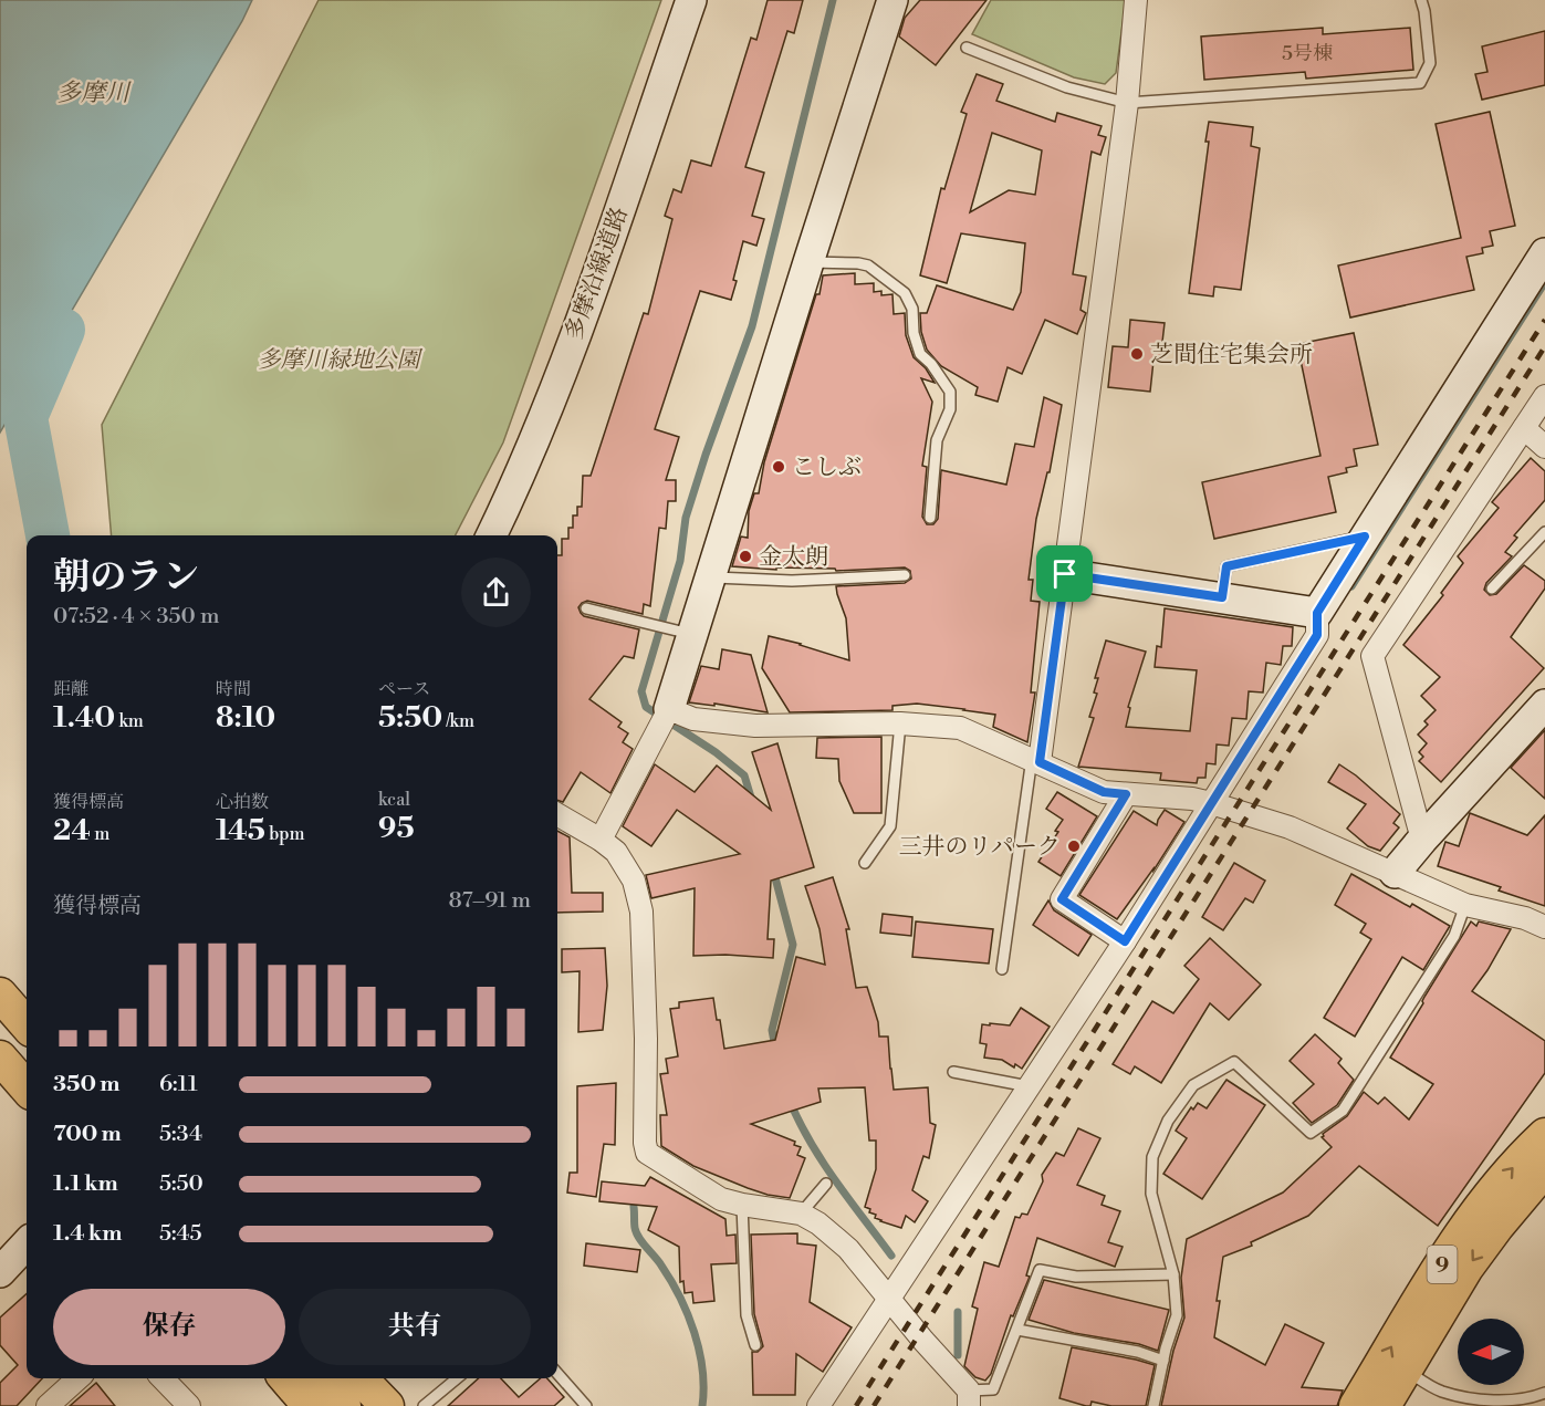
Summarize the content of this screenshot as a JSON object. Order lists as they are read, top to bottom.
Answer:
{
  "streets": {
    "main road": ["9"],
    "street": ["多摩沿線道路"]
  },
  "water": ["多摩川"],
  "parks": ["多摩川緑地公園"],
  "places": [
    "芝間住宅集会所",
    "こしぶ",
    "金太朗",
    "三井のリパーク"
  ],
  "house_numbers": ["5号棟"],
  "north": "left",
  "page": {
    "heading": ["朝のラン", "07:52 · 4 × 350 m"],
    "stats": [
      ["距離", "1.40 km"],
      ["時間", "8:10"],
      ["ペース", "5:50 /km"],
      ["獲得標高", "24 m"],
      ["心拍数", "145 bpm"],
      ["kcal", "95"]
    ],
    "chart": ["獲得標高", "87–91 m"],
    "list": [
      {
        "name": "350 m",
        "note": "6:11"
      },
      {
        "name": "700 m",
        "note": "5:34"
      },
      {
        "name": "1.1 km",
        "note": "5:50"
      },
      {
        "name": "1.4 km",
        "note": "5:45"
      }
    ],
    "buttons": ["保存", "共有"]
  }
}
